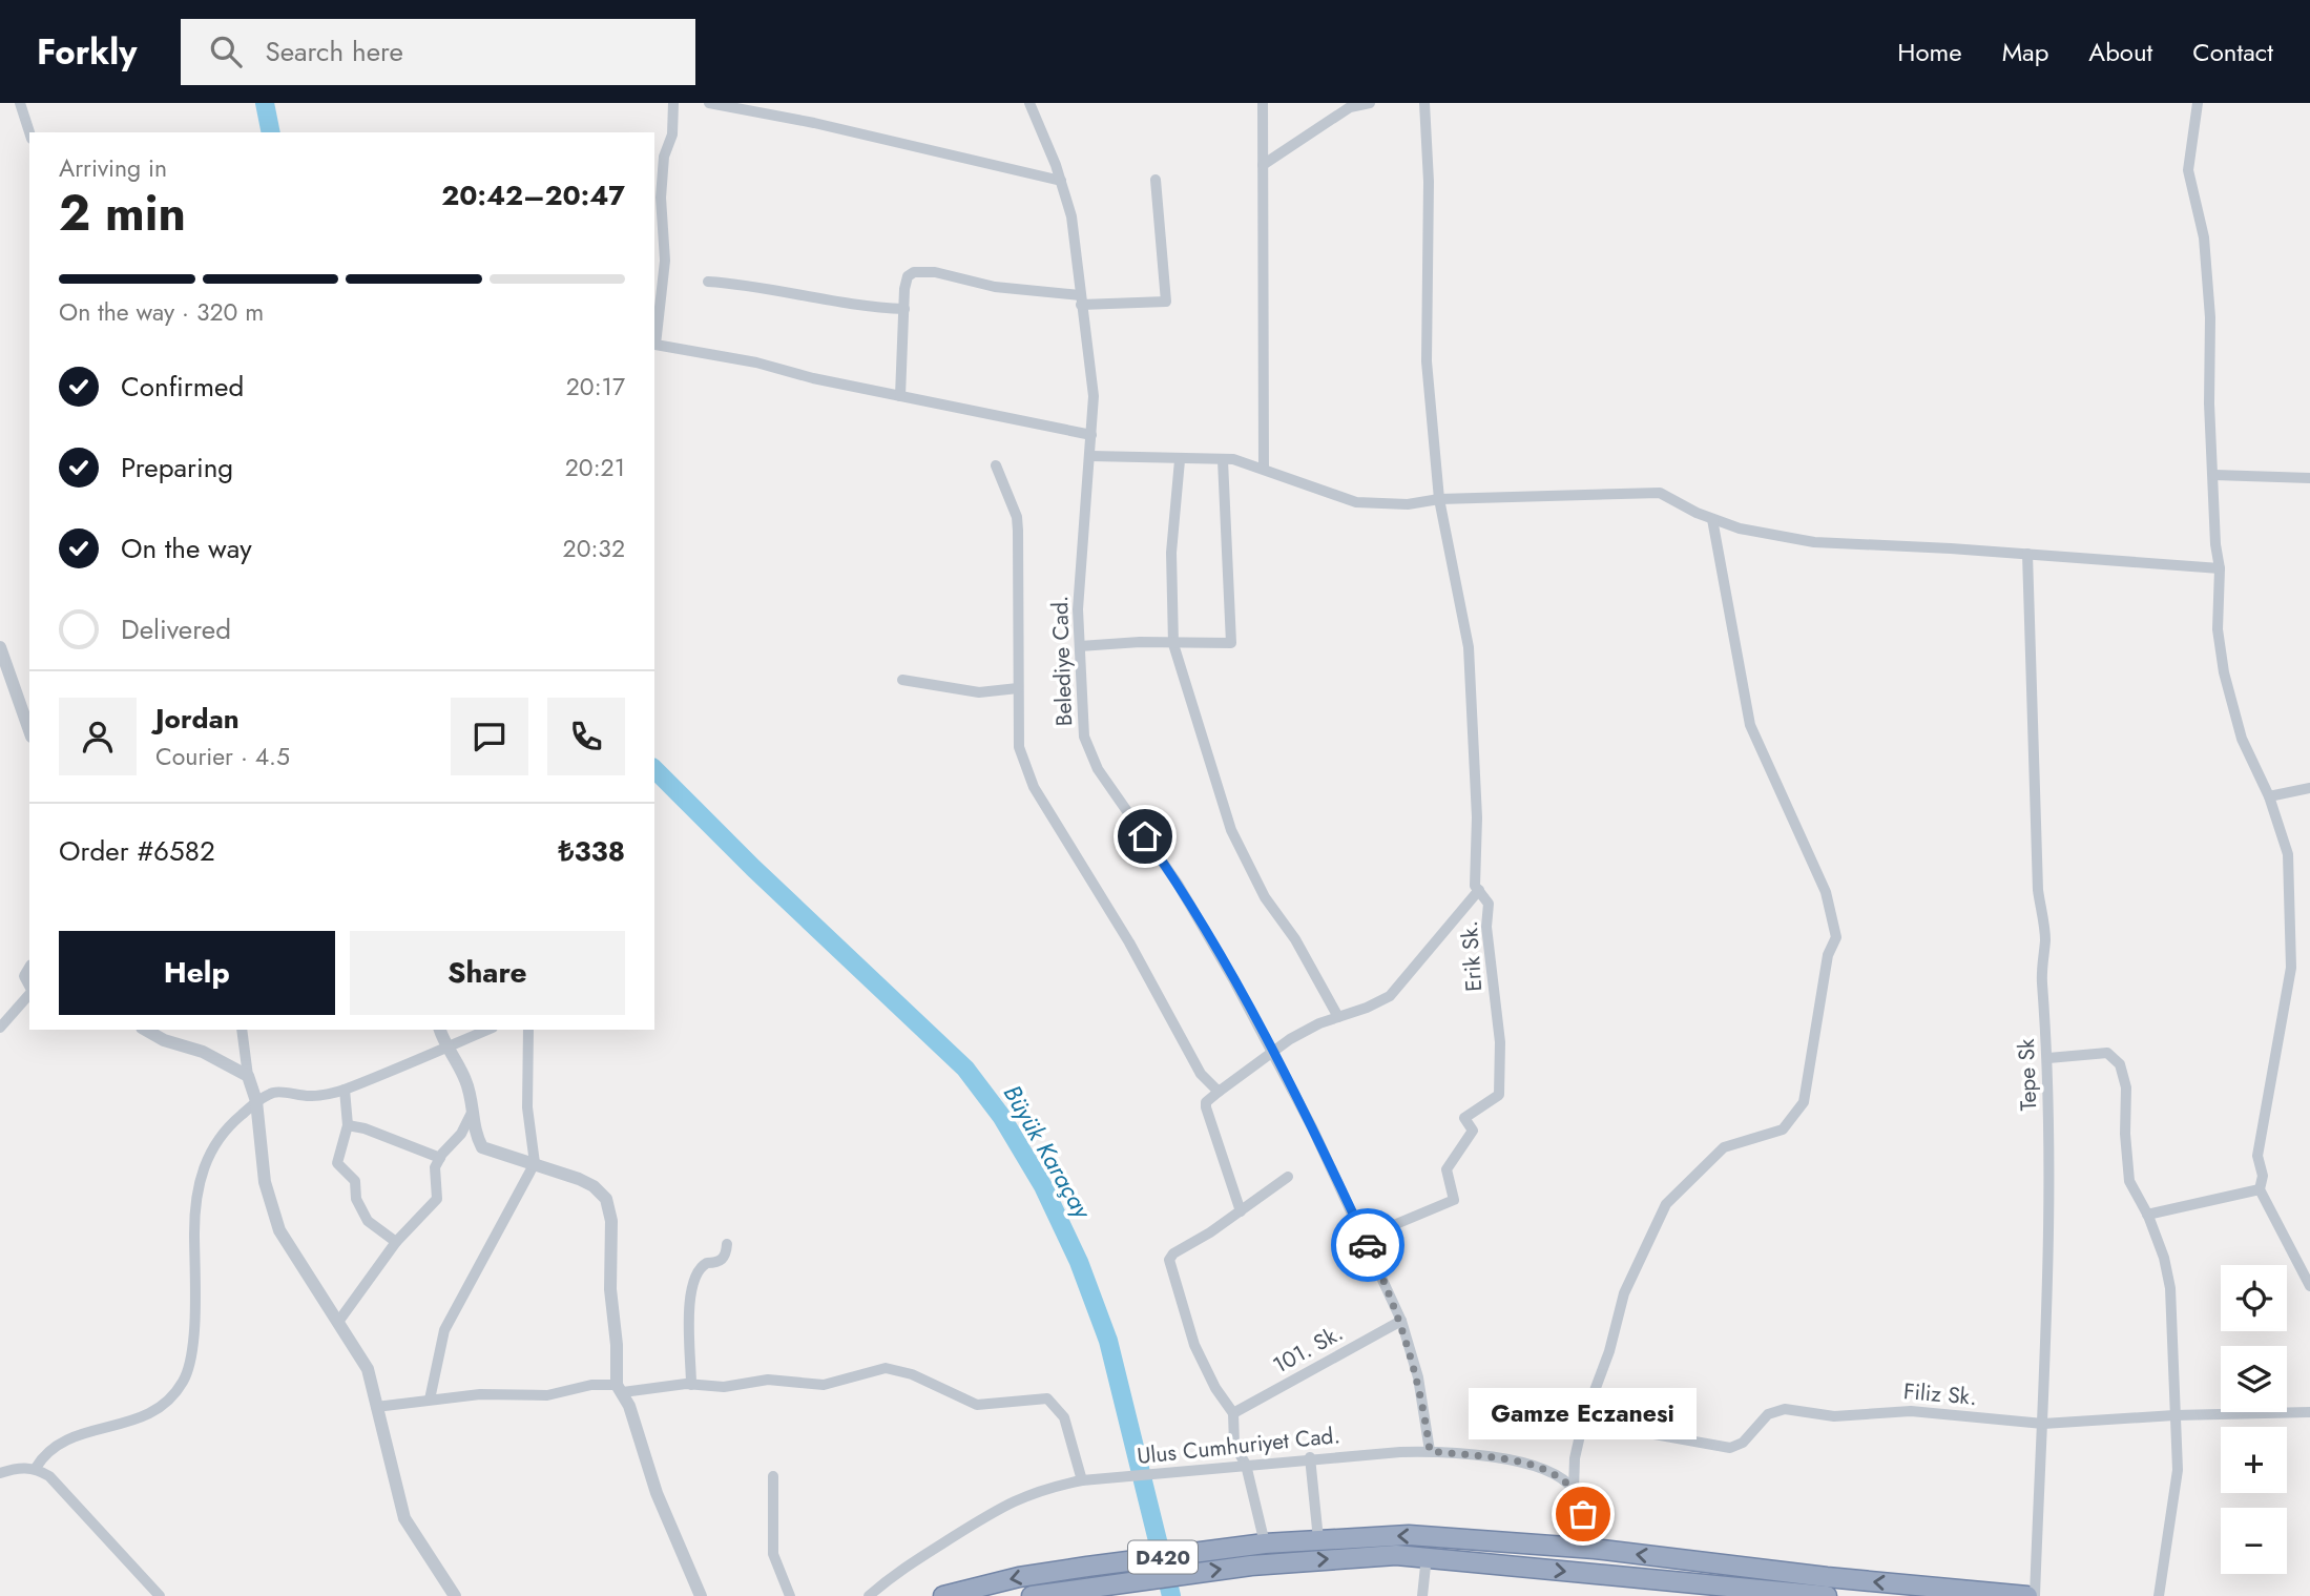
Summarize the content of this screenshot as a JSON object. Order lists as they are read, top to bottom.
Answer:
{
  "streets": {
    "highway": ["D420"],
    "street": [
      "Belediye Cad.",
      "Erik Sk.",
      "Tepe Sk",
      "101. Sk.",
      "Filiz Sk.",
      "Ulus Cumhuriyet Cad."
    ]
  },
  "crossings": [
    ["Belediye Cad.", "Erik Sk."],
    ["Belediye Cad.", "101. Sk."],
    ["Belediye Cad.", "Ulus Cumhuriyet Cad."],
    ["Tepe Sk", "Filiz Sk."]
  ],
  "water": ["Büyük Karaçay"],
  "places": ["Gamze Eczanesi"],
  "page": {
    "header": "Forkly",
    "search": "Search here",
    "nav": [
      "Home",
      "Map",
      "About",
      "Contact"
    ],
    "heading": ["2 min", "Arriving in", "20:42–20:47"],
    "panel": [
      "Jordan",
      "Courier · 4.5",
      "Order #6582",
      "₺338"
    ],
    "bar": "On the way · 320 m",
    "list": [
      ["Confirmed", "20:17"],
      ["Preparing", "20:21"],
      ["On the way", "20:32"],
      "Delivered"
    ],
    "buttons": ["Help", "Share"],
    "map_buttons": ["+", "−"],
    "bubble": "Gamze Eczanesi"
  }
}
